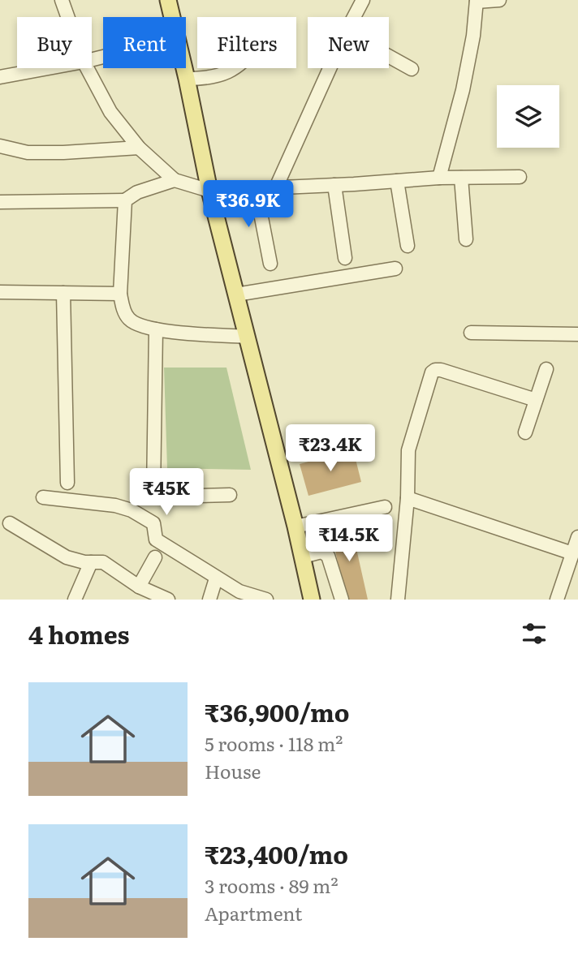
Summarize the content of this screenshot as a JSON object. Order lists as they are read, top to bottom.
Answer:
{
  "page": {
    "chip": [
      "Buy",
      "Rent",
      "Filters",
      "New"
    ],
    "price": [
      "₹36.9K",
      "₹23.4K",
      "₹45K",
      "₹14.5K"
    ],
    "heading": "4 homes",
    "list": [
      {
        "name": "₹36,900/mo",
        "note": "5 rooms · 118 m² · House"
      },
      {
        "name": "₹23,400/mo",
        "note": "3 rooms · 89 m² · Apartment"
      }
    ]
  }
}
